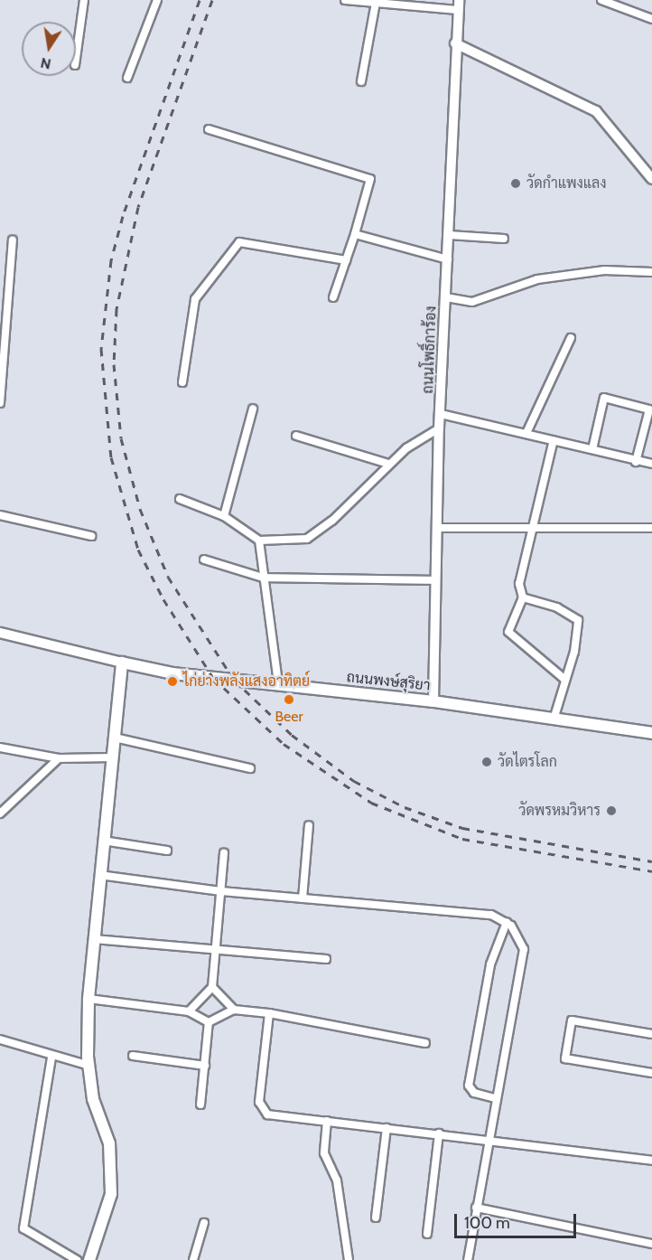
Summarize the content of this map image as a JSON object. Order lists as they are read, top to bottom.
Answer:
{
  "streets": {
    "main road": ["ถนนพงษ์สุริยา"],
    "street": ["ถนนโพธิ์การ้อง"]
  },
  "crossings": [
    ["ถนนโพธิ์การ้อง", "ถนนพงษ์สุริยา"]
  ],
  "places": [
    "วัดกำแพงแลง",
    "ไก่ย่างพลังแสงอาทิตย์",
    "Beer",
    "วัดไตรโลก",
    "วัดพรหมวิหาร"
  ],
  "scale_bar": "100 m",
  "north": "bottom"
}
